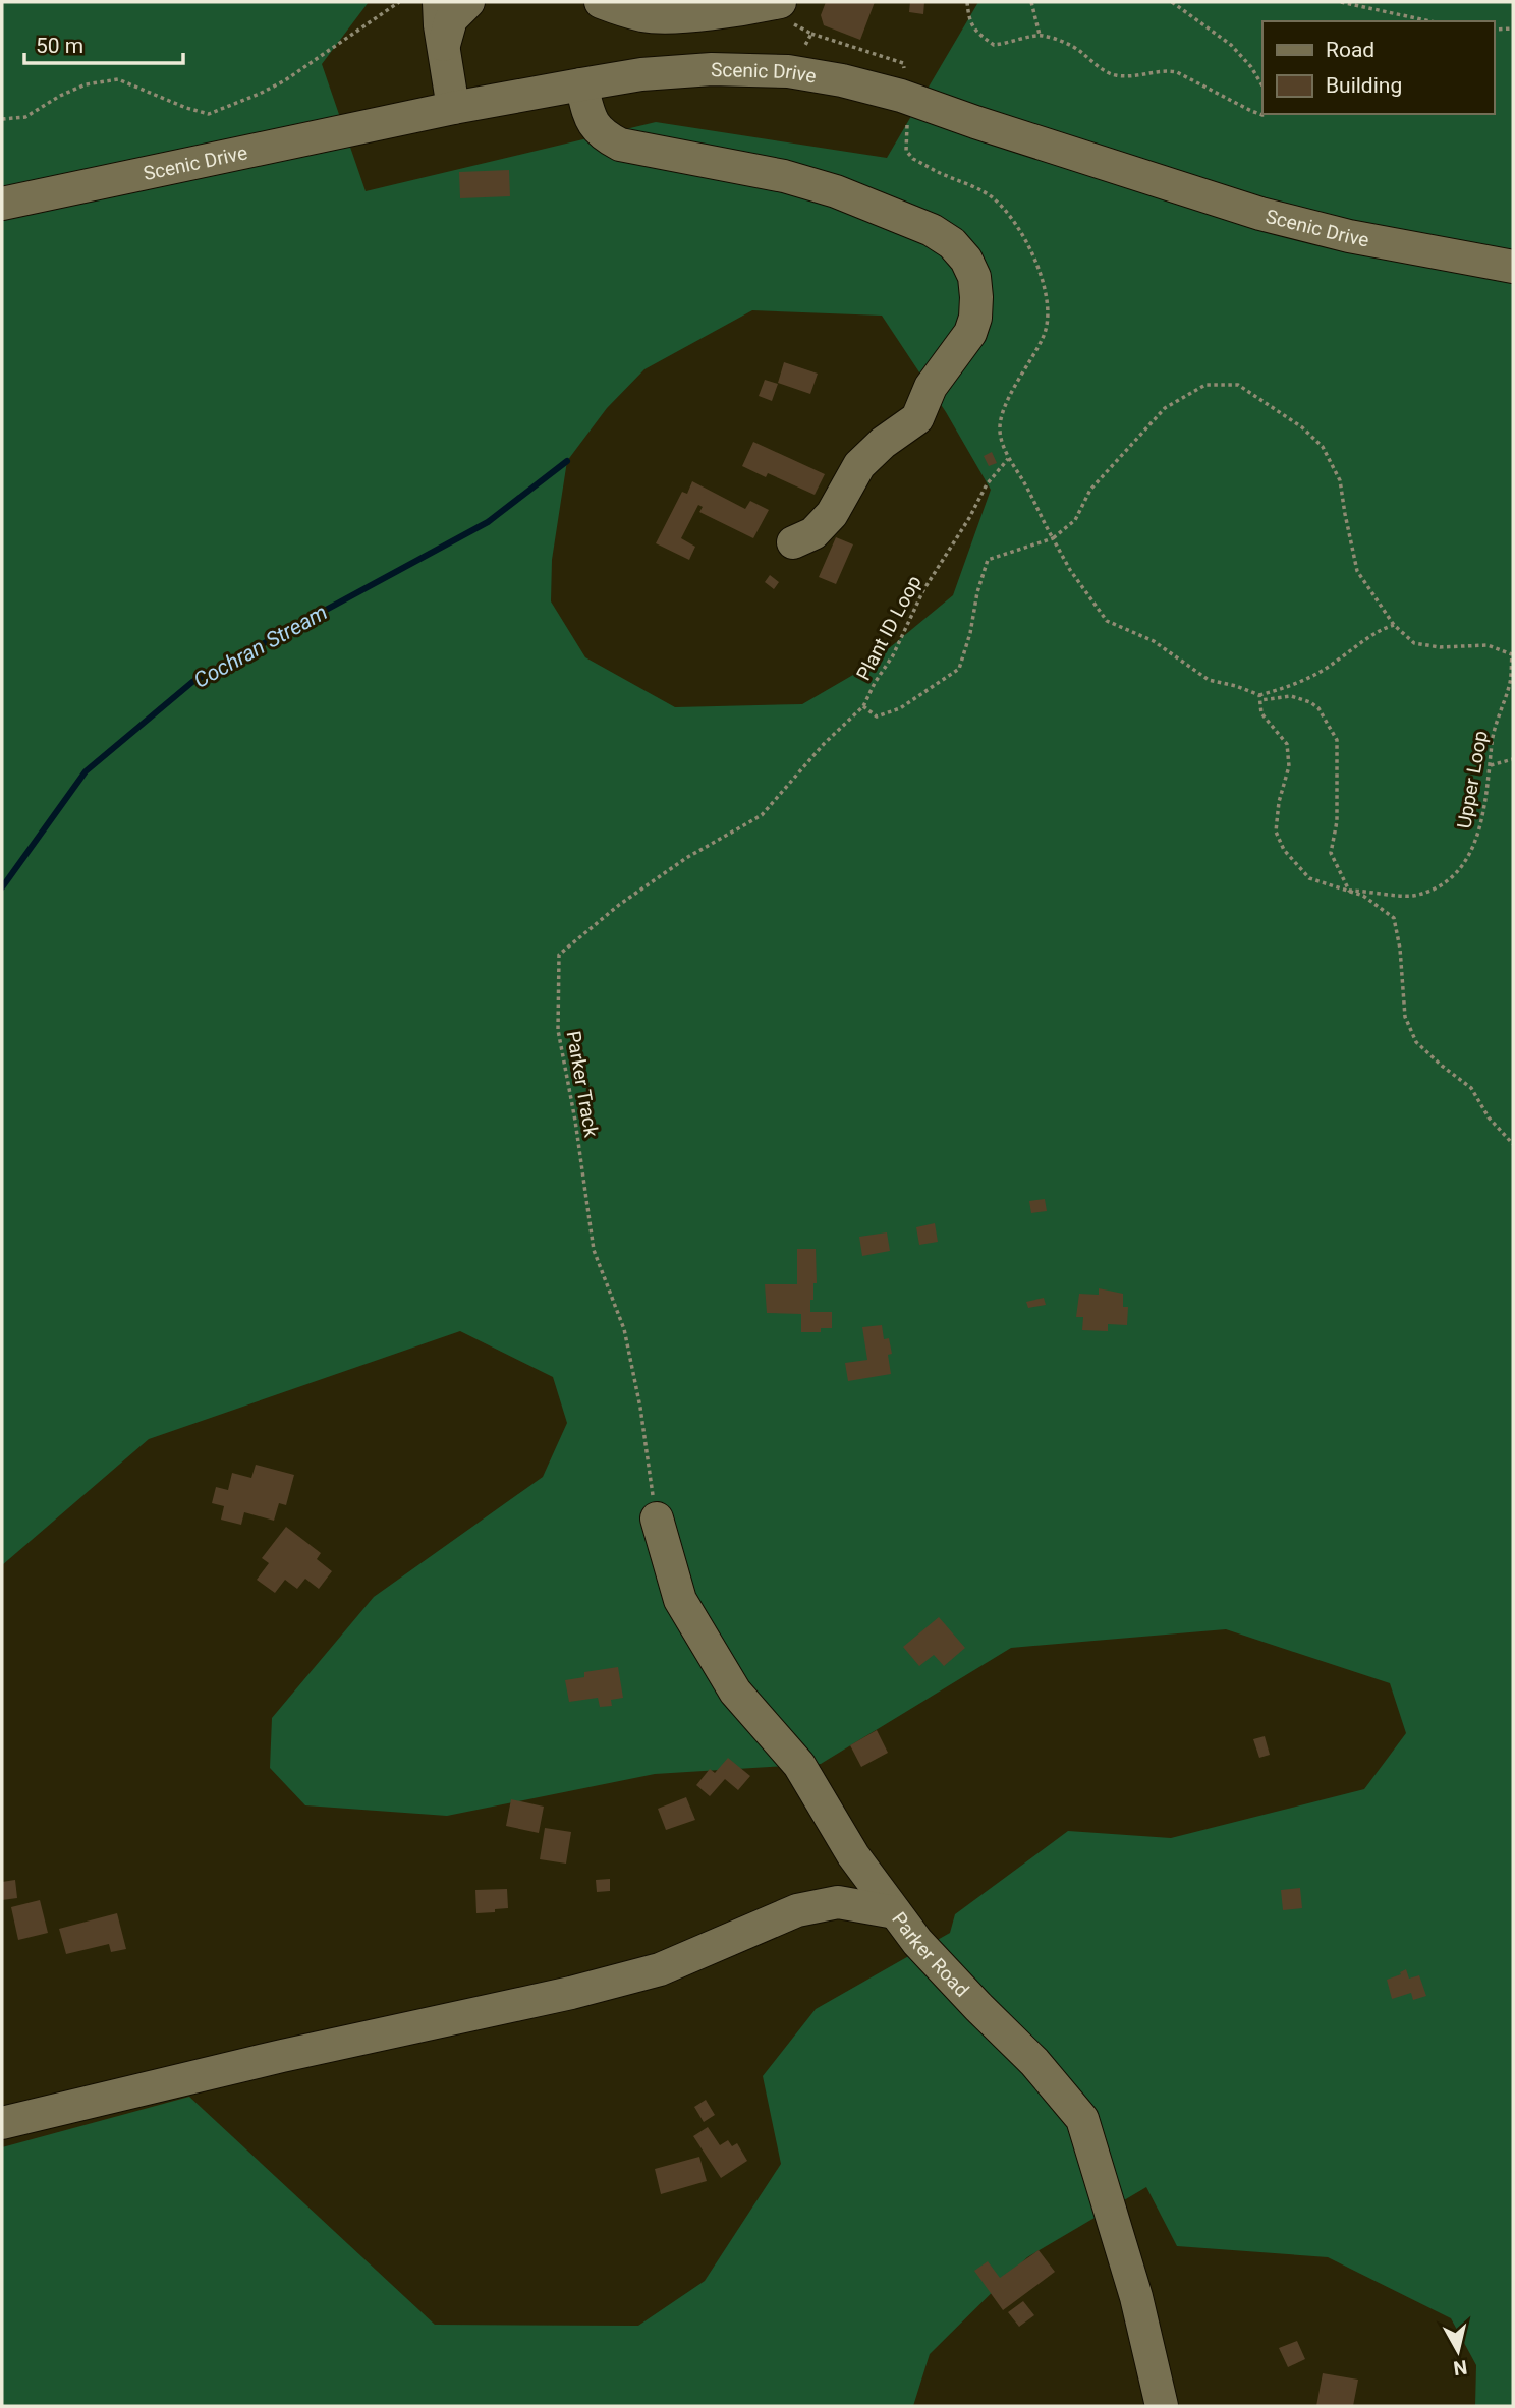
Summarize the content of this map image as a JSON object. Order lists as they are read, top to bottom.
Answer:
{
  "streets": {
    "street": ["Scenic Drive", "Parker Road"],
    "path": ["Plant ID Loop", "Upper Loop", "Parker Track"]
  },
  "crossings": [
    ["Plant ID Loop", "Upper Loop"],
    ["Plant ID Loop", "Parker Track"],
    ["Parker Track", "Parker Road"]
  ],
  "water": ["Cochran Stream"],
  "legend": ["Road", "Building"],
  "scale_bar": "50 m",
  "north": "bottom"
}
